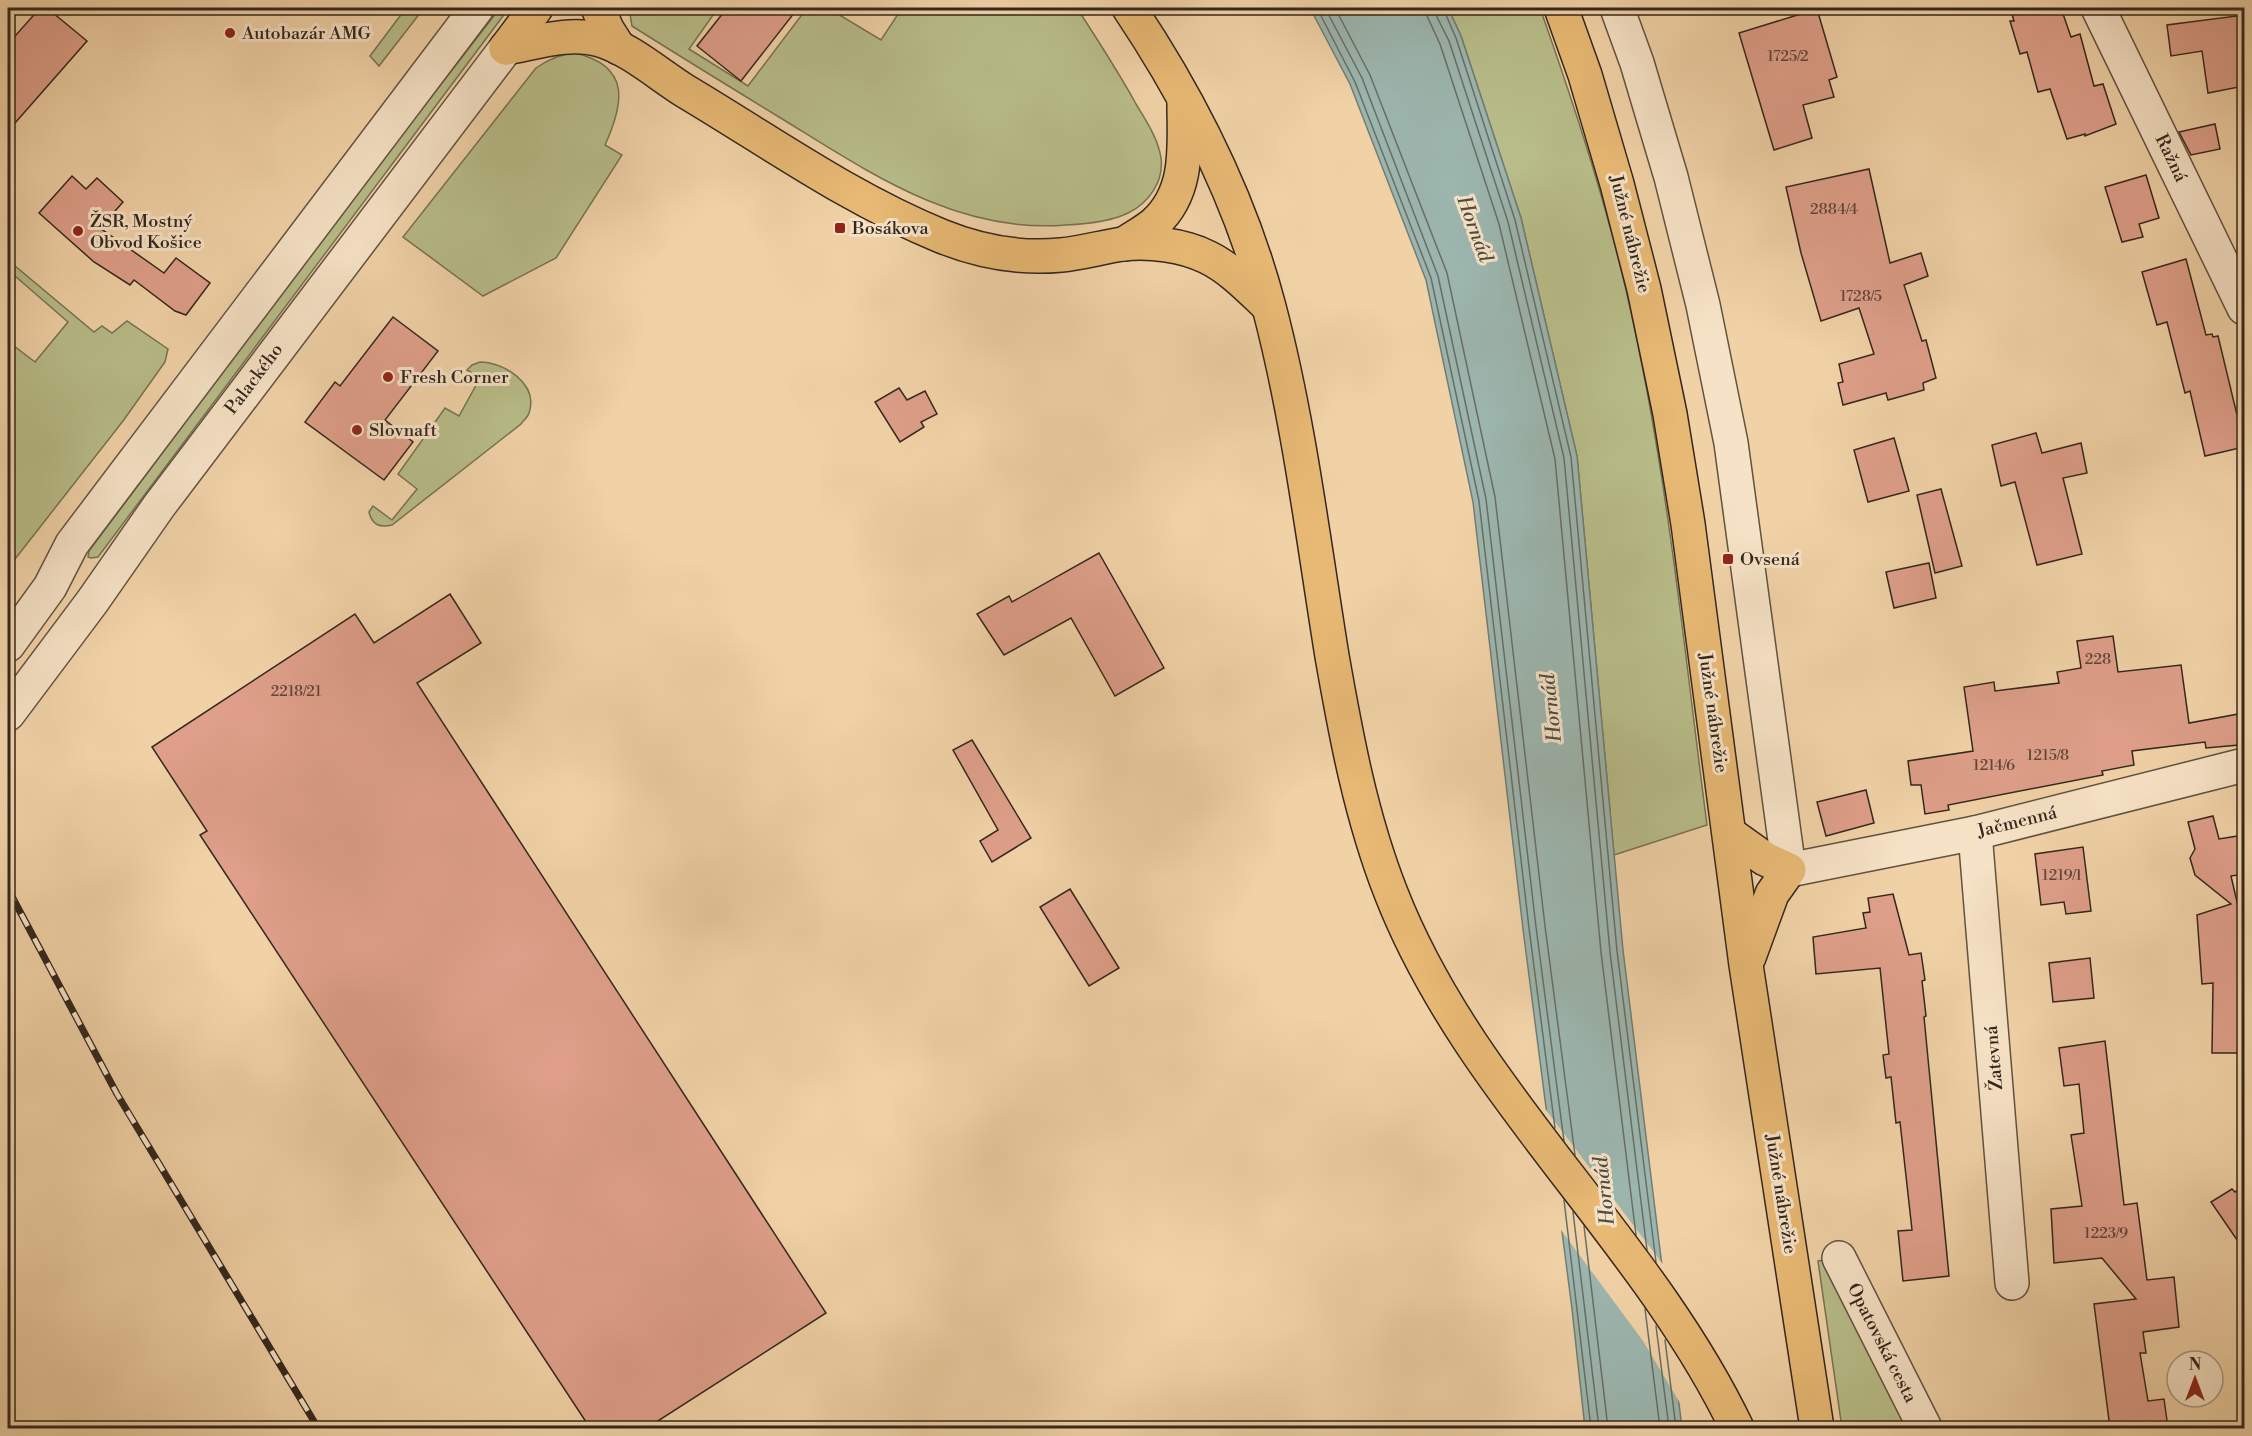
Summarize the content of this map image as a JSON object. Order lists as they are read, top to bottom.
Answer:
{
  "streets": {
    "main road": ["Južné nábrežie"],
    "street": [
      "Ražná",
      "Palackého",
      "Jačmenná",
      "Žatevná",
      "Opatovská cesta"
    ]
  },
  "crossings": [
    ["Jačmenná", "Žatevná"]
  ],
  "water": ["Hornád"],
  "places": {
    "other": [
      "Autobazár AMG",
      "ŽSR, Mostný Obvod Košice",
      "Fresh Corner",
      "Slovnaft"
    ],
    "transit": ["Bosákova", "Ovsená"]
  },
  "house_numbers": [
    "1725/2",
    "2884/4",
    "1728/5",
    "228",
    "2218/21",
    "1215/8",
    "1214/6",
    "1219/1",
    "1223/9"
  ],
  "north": "top"
}
